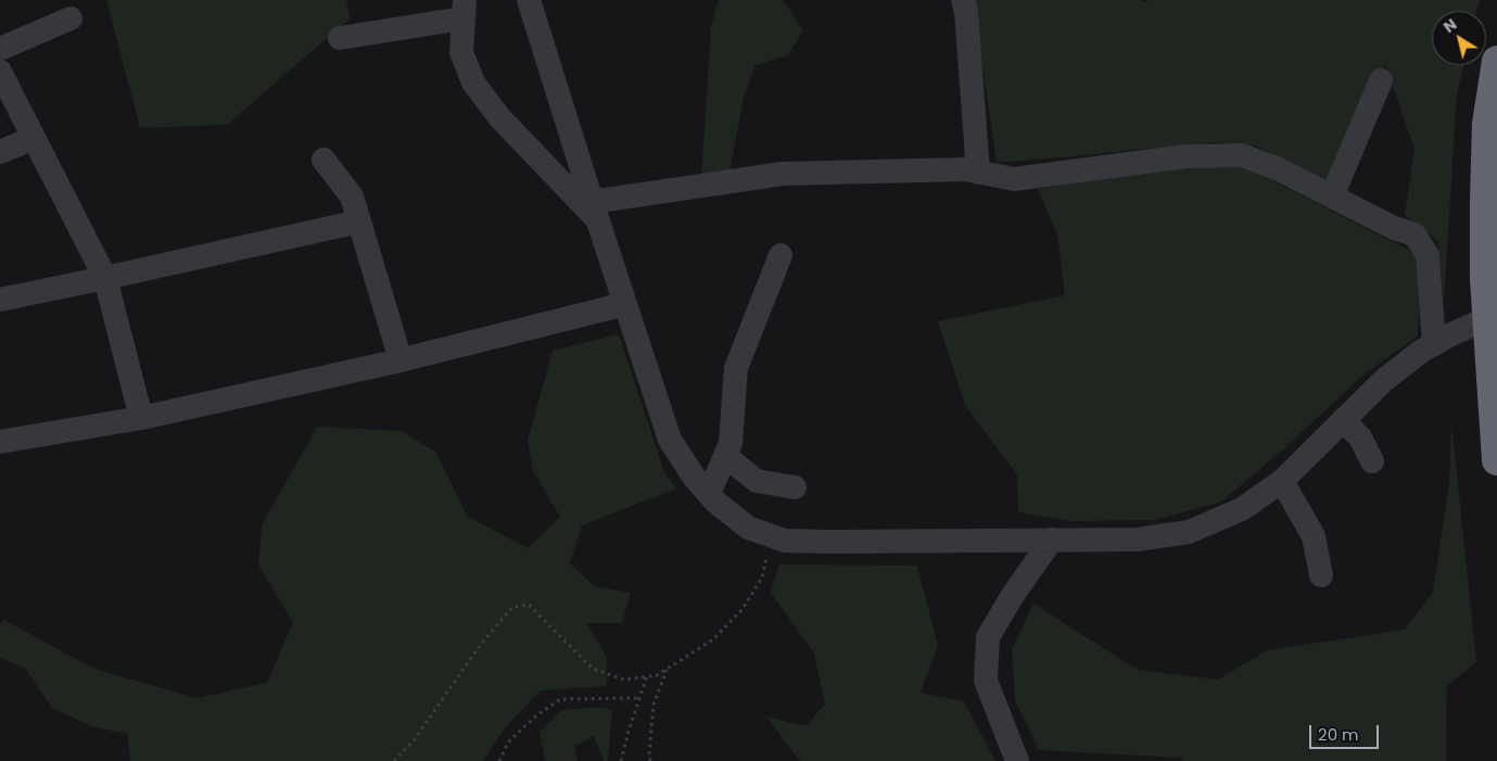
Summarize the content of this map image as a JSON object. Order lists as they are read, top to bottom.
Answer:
{
  "scale_bar": "20 m",
  "north": "top left"
}
